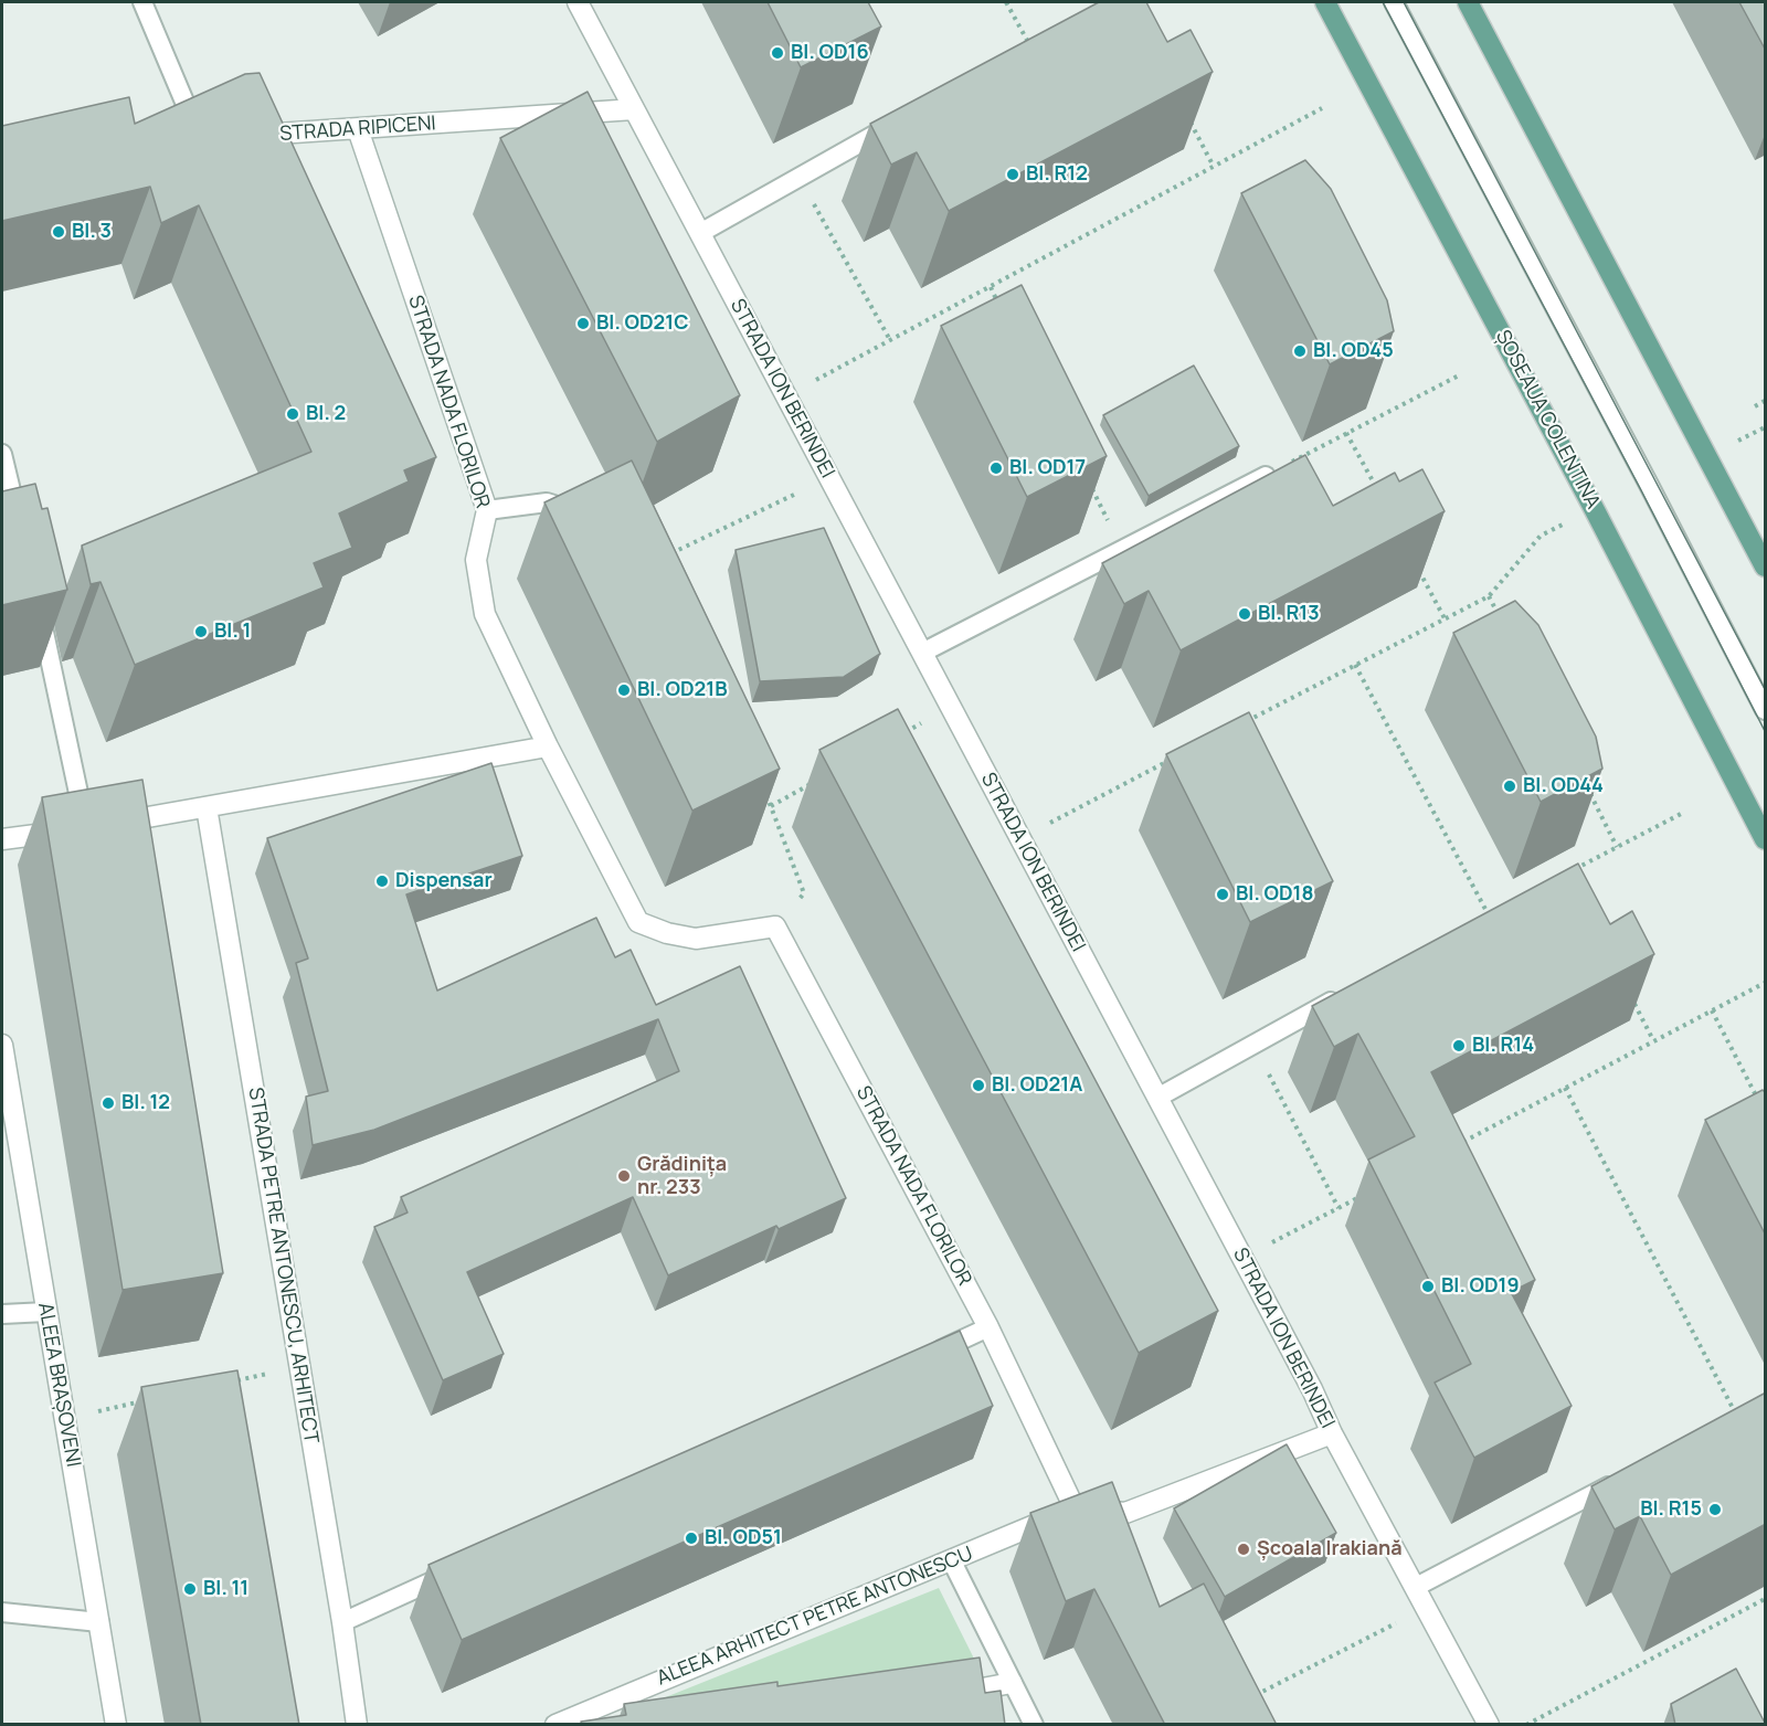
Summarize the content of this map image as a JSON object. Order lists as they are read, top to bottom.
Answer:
{
  "streets": {
    "main road": ["ȘOSEAUA COLENTINA"],
    "street": [
      "STRADA RIPICENI",
      "STRADA ION BERINDEI",
      "STRADA NADA FLORILOR",
      "STRADA PETRE ANTONESCU, ARHITECT",
      "ALEEA BRAȘOVENI",
      "ALEEA ARHITECT PETRE ANTONESCU"
    ]
  },
  "crossings": [
    ["STRADA RIPICENI", "STRADA ION BERINDEI"],
    ["STRADA RIPICENI", "STRADA NADA FLORILOR"],
    ["STRADA NADA FLORILOR", "ALEEA ARHITECT PETRE ANTONESCU"]
  ],
  "places": [
    "Bl. OD16",
    "Bl. R12",
    "Bl. 3",
    "Bl. OD21C",
    "Bl. OD45",
    "Bl. 2",
    "Bl. OD17",
    "Bl. R13",
    "Bl. 1",
    "Bl. OD21B",
    "Bl. OD44",
    "Dispensar",
    "Bl. OD18",
    "Bl. R14",
    "Bl. OD21A",
    "Bl. 12",
    "Grădinița nr. 233",
    "Bl. OD19",
    "Bl. R15",
    "Bl. OD51",
    "Școala Irakiană",
    "Bl. 11"
  ]
}
